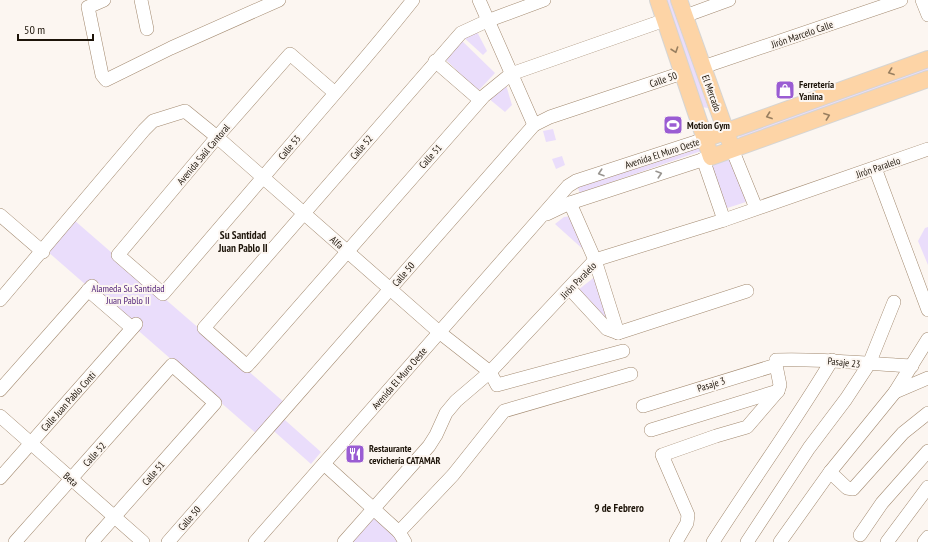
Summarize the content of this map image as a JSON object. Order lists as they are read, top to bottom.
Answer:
{
  "streets": {
    "main road": ["El Mercado", "Avenida El Muro Oeste"],
    "street": [
      "Jirón Marcelo Calle",
      "Calle 50",
      "Calle 53",
      "Calle 52",
      "Avenida Saúl Cantoral",
      "Calle 51",
      "Jirón Paralelo",
      "Alfa",
      "Pasaje 23",
      "Pasaje 3",
      "Calle Juan Pablo Conti",
      "Beta"
    ]
  },
  "crossings": [
    ["Jirón Marcelo Calle", "El Mercado"],
    ["Calle 50", "Alfa"],
    ["El Mercado", "Avenida El Muro Oeste"],
    ["El Mercado", "Jirón Paralelo"],
    ["Calle 53", "Avenida Saúl Cantoral"],
    ["Calle 53", "Alfa"],
    ["Calle 52", "Calle 51"],
    ["Calle 52", "Alfa"],
    ["Calle 52", "Beta"],
    ["Avenida El Muro Oeste", "Alfa"],
    ["Avenida Saúl Cantoral", "Alfa"],
    ["Calle 51", "Alfa"],
    ["Calle 51", "Beta"],
    ["Jirón Paralelo", "Alfa"],
    ["Pasaje 23", "Pasaje 3"],
    ["Calle Juan Pablo Conti", "Beta"]
  ],
  "districts": ["Su Santidad Juan Pablo II", "9 de Febrero"],
  "parks": ["Alameda Su Santidad Juan Pablo II"],
  "places": {
    "shop": ["Ferretería Yanina"],
    "sports": ["Motion Gym"],
    "restaurant": ["Restaurante cevichería CATAMAR"]
  },
  "scale_bar": "50 m"
}
